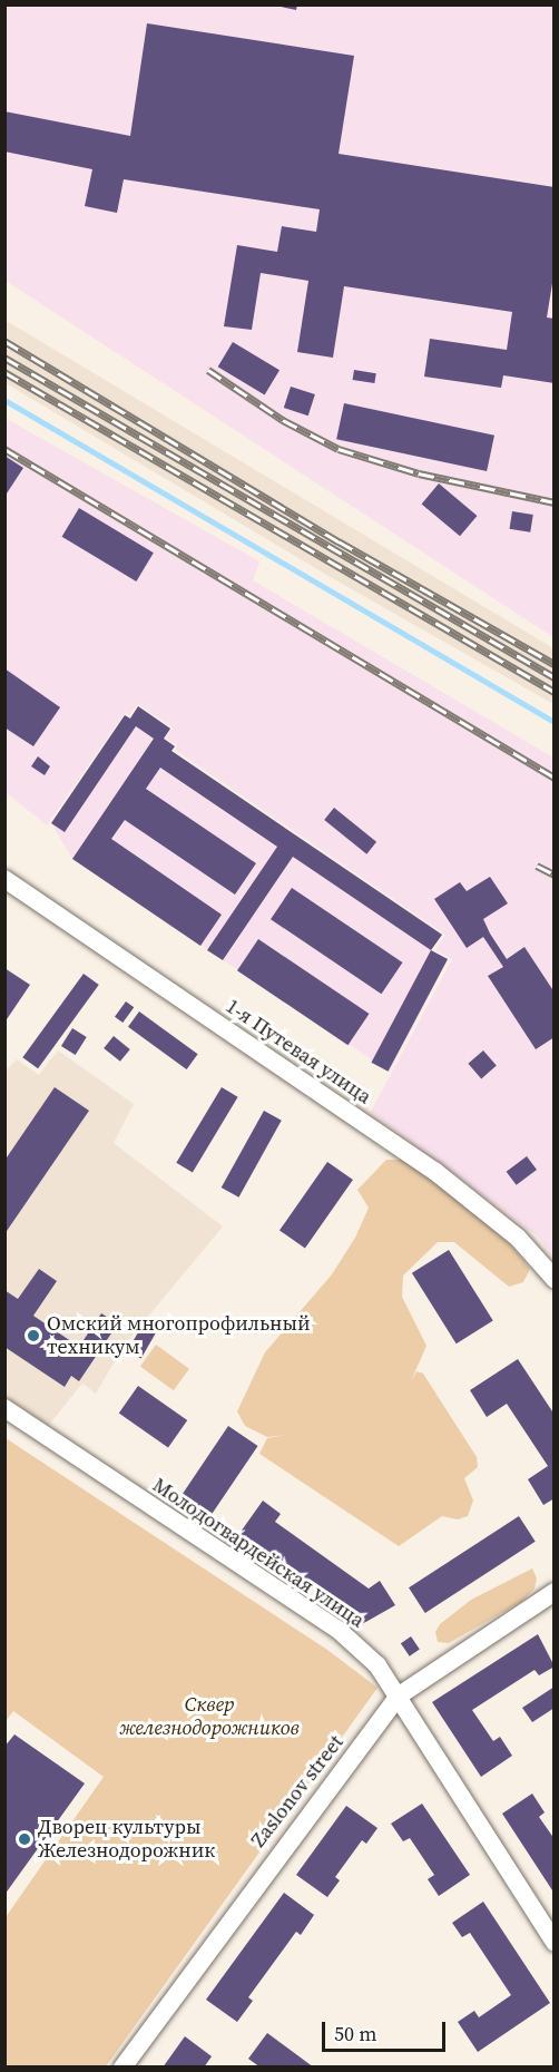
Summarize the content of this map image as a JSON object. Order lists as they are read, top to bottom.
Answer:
{
  "streets": {
    "street": ["1-я Путевая улица", "Молодогвардейская улица", "Zaslonov street"]
  },
  "crossings": [
    ["Молодогвардейская улица", "Zaslonov street"]
  ],
  "parks": ["Сквер железнодорожников"],
  "places": ["Омский многопрофильный техникум", "Дворец культуры Железнодорожник"],
  "scale_bar": "50 m"
}
